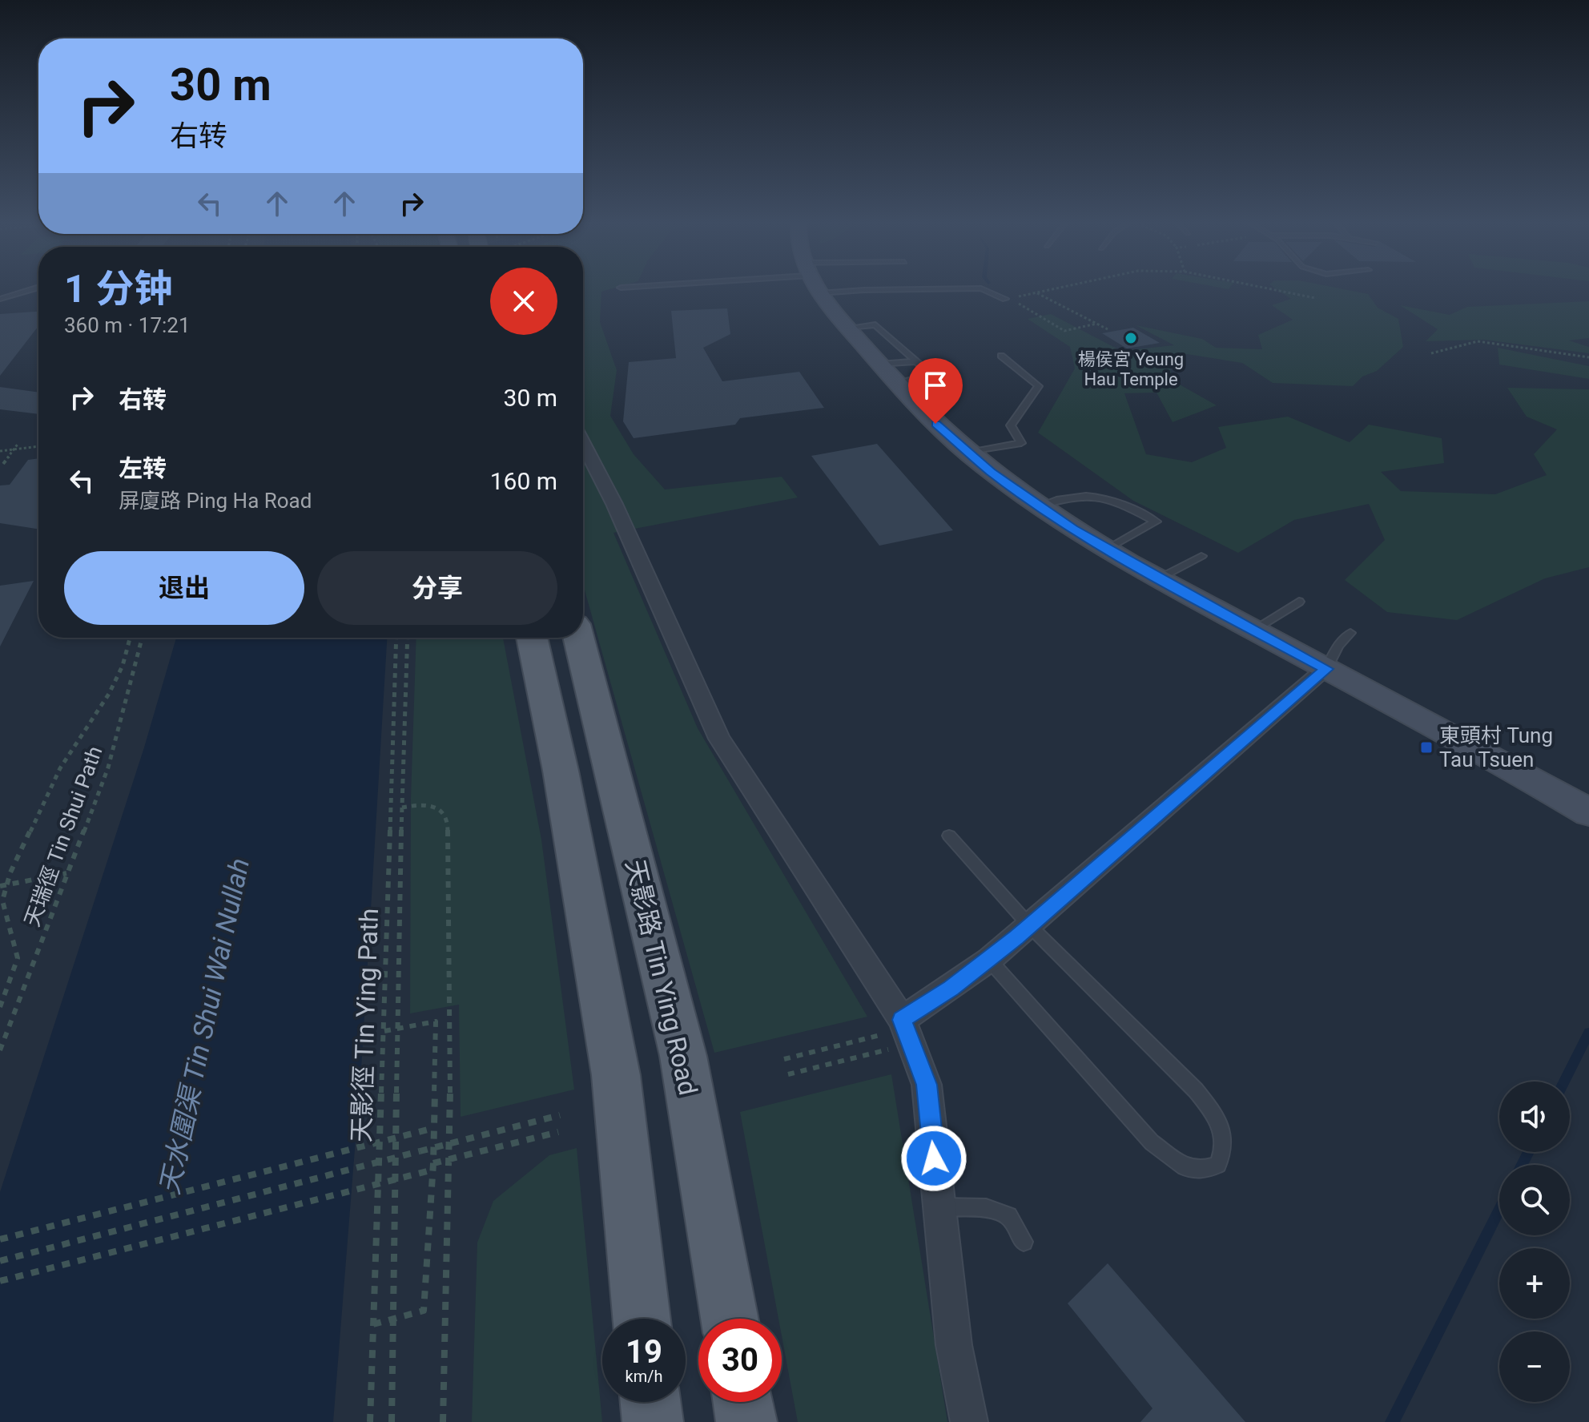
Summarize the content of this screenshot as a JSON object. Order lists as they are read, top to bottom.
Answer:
{
  "streets": {
    "main road": ["天影路 Tin Ying Road"],
    "path": ["天瑞徑 Tin Shui Path", "天影徑 Tin Ying Path"]
  },
  "water": ["天水圍渠 Tin Shui Wai Nullah"],
  "places": {
    "other": ["楊侯宮 Yeung Hau Temple"],
    "transit": ["東頭村 Tung Tau Tsuen"]
  },
  "page": {
    "turn": ["30 m", "右转"],
    "heading": ["1 分钟", "360 m · 17:21"],
    "list": [
      {
        "name": "右转",
        "value": "30 m"
      },
      {
        "name": "左转",
        "note": "屏廈路 Ping Ha Road",
        "value": "160 m"
      }
    ],
    "buttons": ["退出", "分享"],
    "map_buttons": ["+", "−"],
    "speed": "19 km/h",
    "limit": "30"
  }
}
